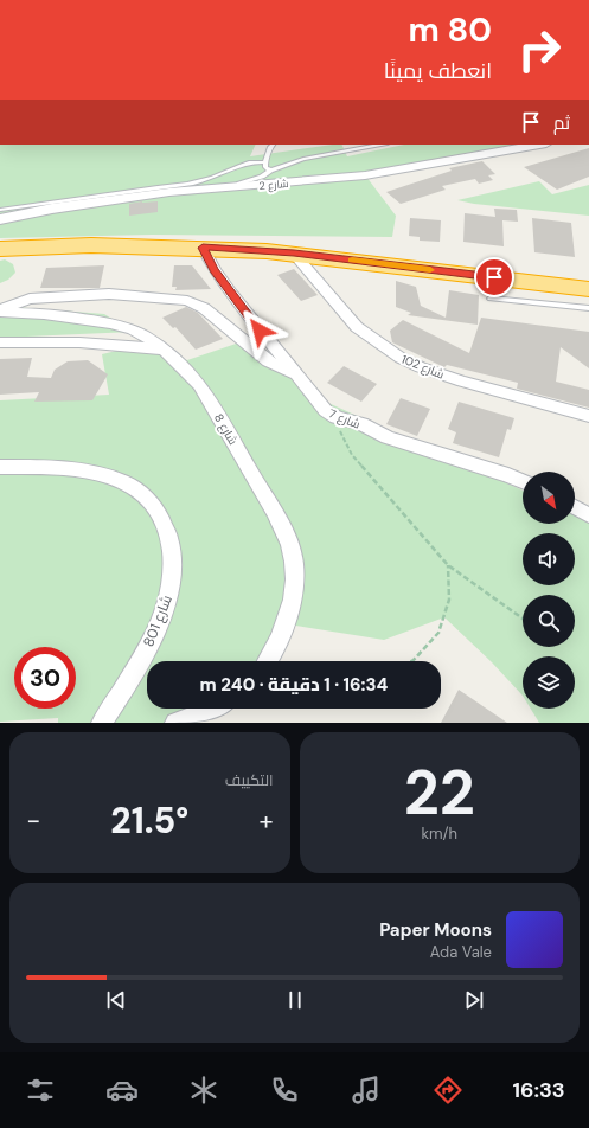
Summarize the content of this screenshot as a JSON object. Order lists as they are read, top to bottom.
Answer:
{
  "streets": {
    "street": [
      "شارع 2",
      "شارع 102",
      "شارع 7",
      "شارع 8",
      "شارع 801"
    ]
  },
  "north": "bottom right",
  "page": {
    "turn": ["80 m", "انعطف يمينًا"],
    "then": "ثم",
    "limit": "30",
    "trip": "16:34 · 1 دقيقة · 240 m",
    "tile": [
      ["22", "km/h"],
      "التكييف"
    ],
    "heat": ["−", "21.5°", "+"],
    "song": ["Paper Moons", "Ada Vale"],
    "tabs": "16:33"
  }
}
